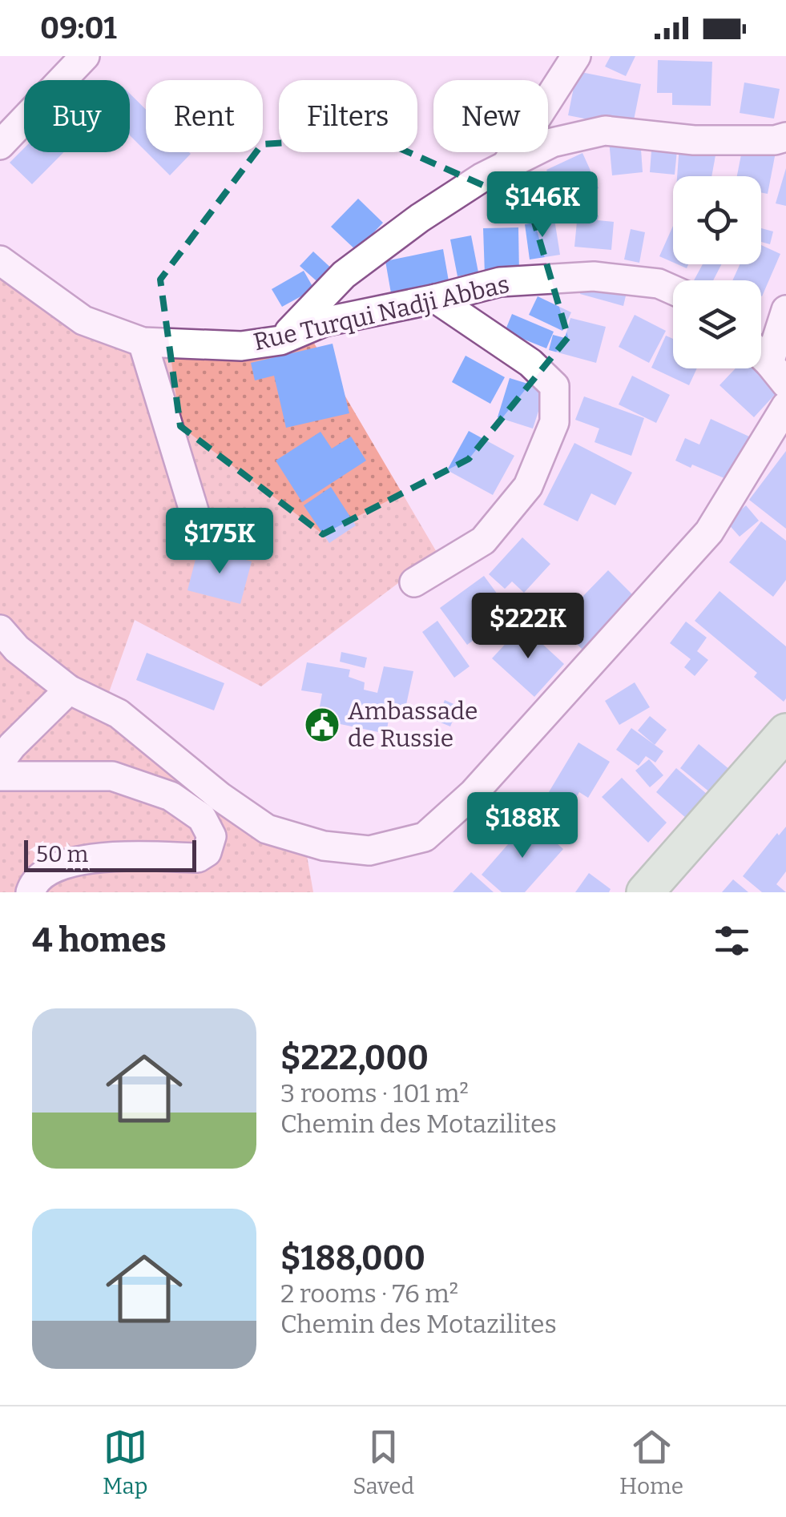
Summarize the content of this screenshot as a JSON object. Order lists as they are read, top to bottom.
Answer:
{
  "streets": {
    "street": ["Rue Turqui Nadji Abbas"]
  },
  "places": {
    "public building": ["Ambassade de Russie"]
  },
  "scale_bar": "50 m",
  "page": {
    "status": "09:01",
    "chip": [
      "Buy",
      "Rent",
      "Filters",
      "New"
    ],
    "price": [
      "$146K",
      "$175K",
      "$222K",
      "$188K"
    ],
    "scale": "50 m",
    "heading": "4 homes",
    "list": [
      {
        "name": "$222,000",
        "note": "3 rooms · 101 m² · Chemin des Motazilites"
      },
      {
        "name": "$188,000",
        "note": "2 rooms · 76 m² · Chemin des Motazilites"
      }
    ],
    "tabs": ["Map", "Saved", "Home"]
  }
}
